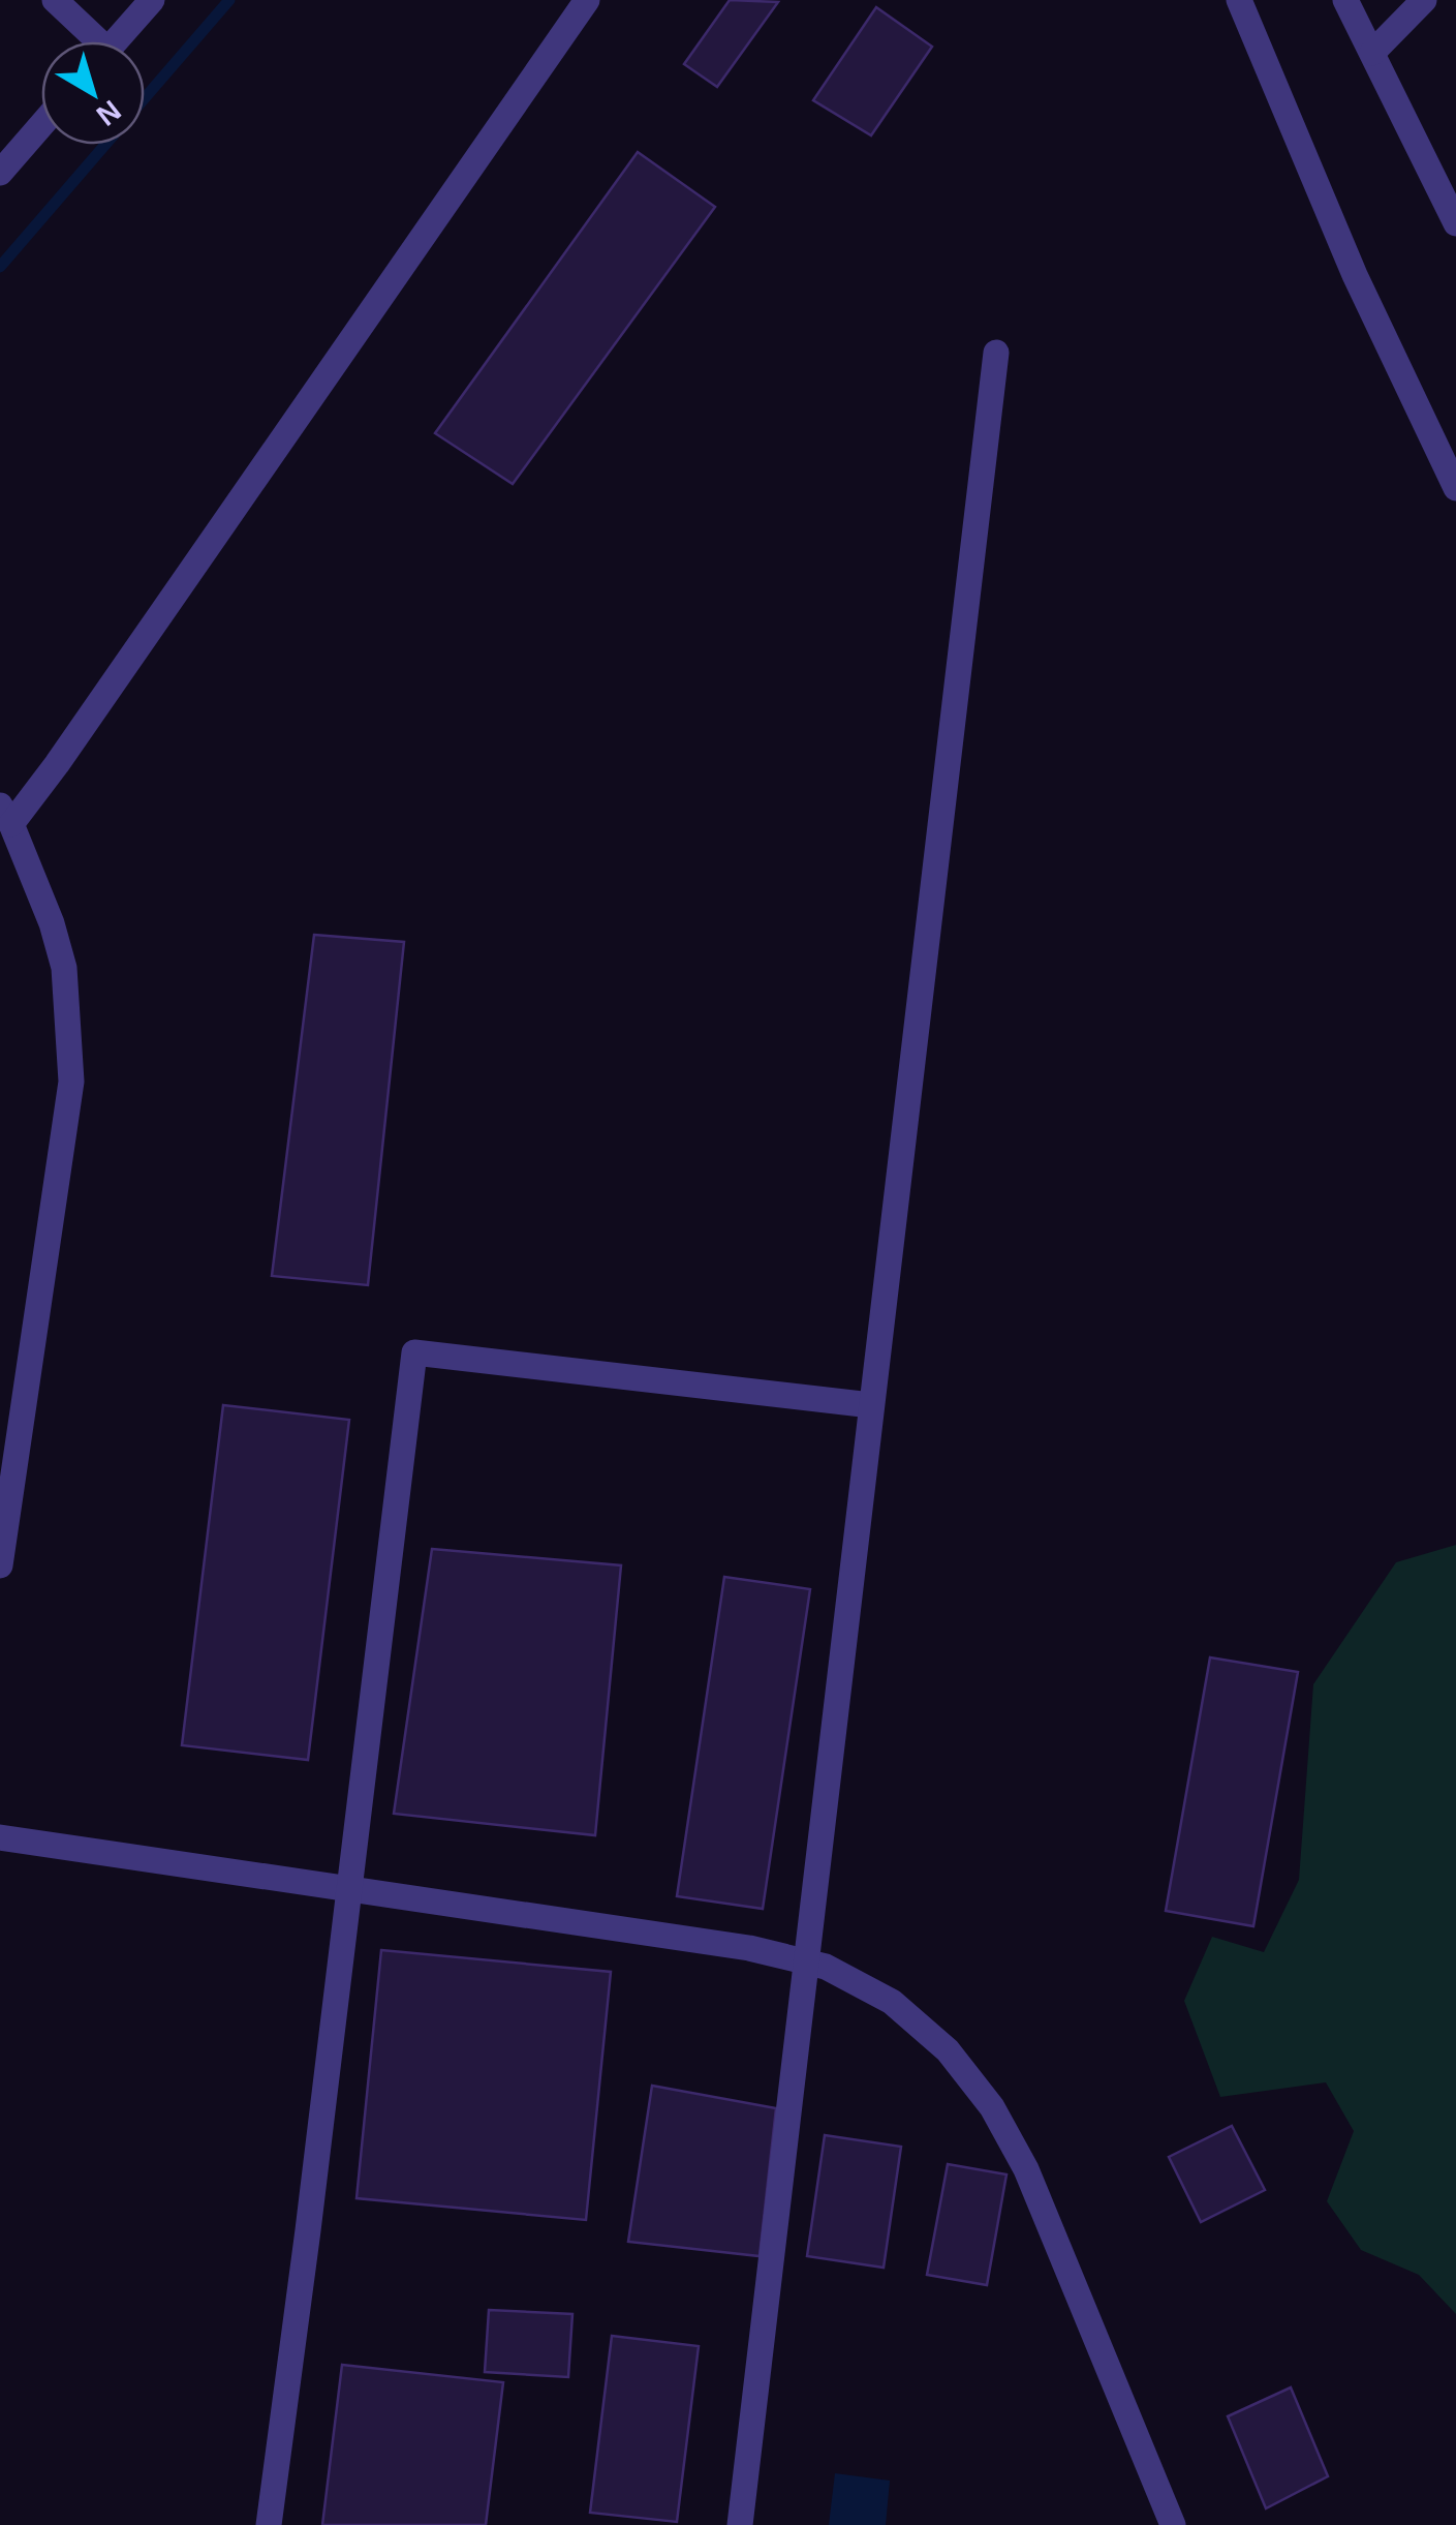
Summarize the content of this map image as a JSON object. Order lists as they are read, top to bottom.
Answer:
{
  "north": "bottom right"
}
